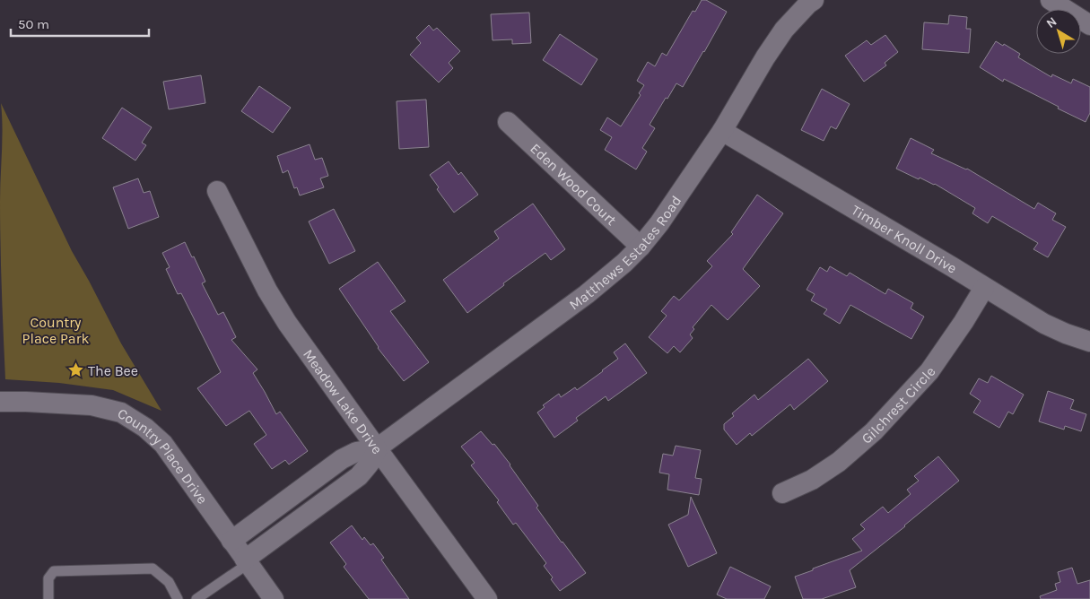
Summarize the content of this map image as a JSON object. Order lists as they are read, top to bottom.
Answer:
{
  "streets": {
    "street": [
      "Eden Wood Court",
      "Timber Knoll Drive",
      "Matthews Estates Road",
      "Meadow Lake Drive",
      "Gilchrest Circle",
      "Country Place Drive"
    ]
  },
  "crossings": [
    ["Eden Wood Court", "Matthews Estates Road"],
    ["Timber Knoll Drive", "Matthews Estates Road"],
    ["Timber Knoll Drive", "Gilchrest Circle"],
    ["Matthews Estates Road", "Meadow Lake Drive"],
    ["Matthews Estates Road", "Country Place Drive"]
  ],
  "parks": ["Country Place Park"],
  "places": {
    "place": ["The Bee"]
  },
  "scale_bar": "50 m",
  "north": "top left"
}
